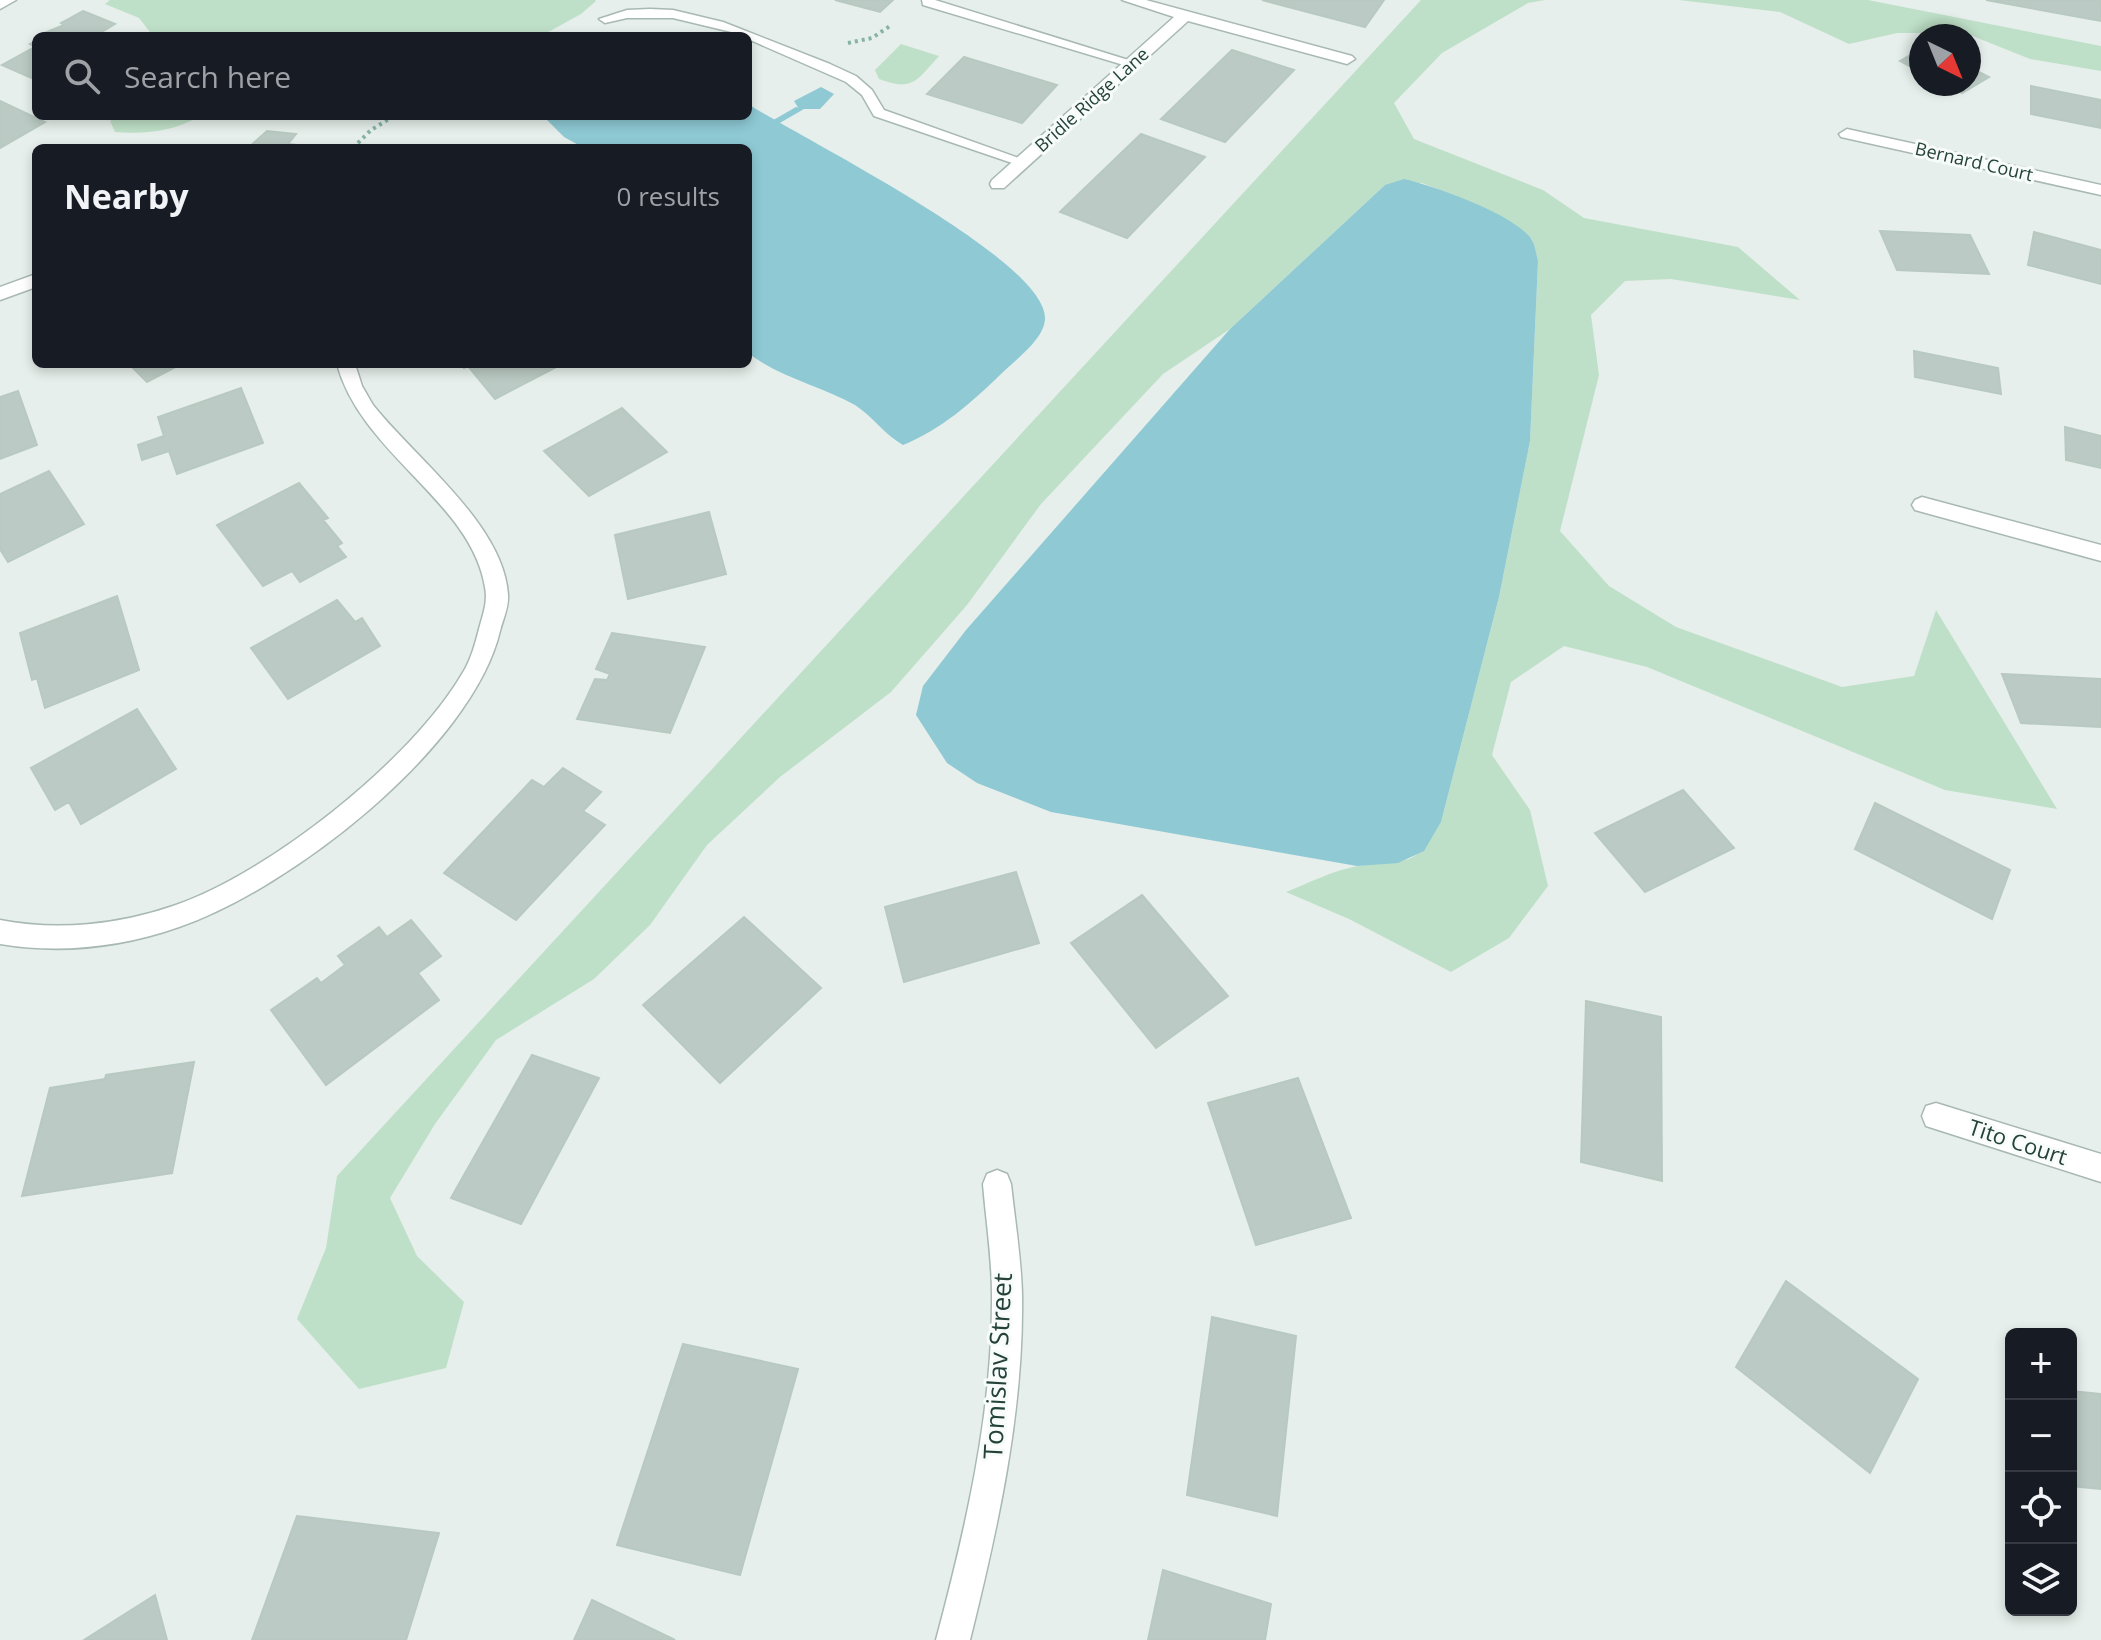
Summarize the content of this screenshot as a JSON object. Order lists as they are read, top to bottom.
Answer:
{
  "streets": {
    "street": [
      "Bridle Ridge Lane",
      "Bernard Court",
      "Tito Court",
      "Tomislav Street"
    ]
  },
  "north": "bottom right",
  "page": {
    "search": "Search here",
    "heading": ["Nearby", "0 results"],
    "map_buttons": ["+", "−"]
  }
}
